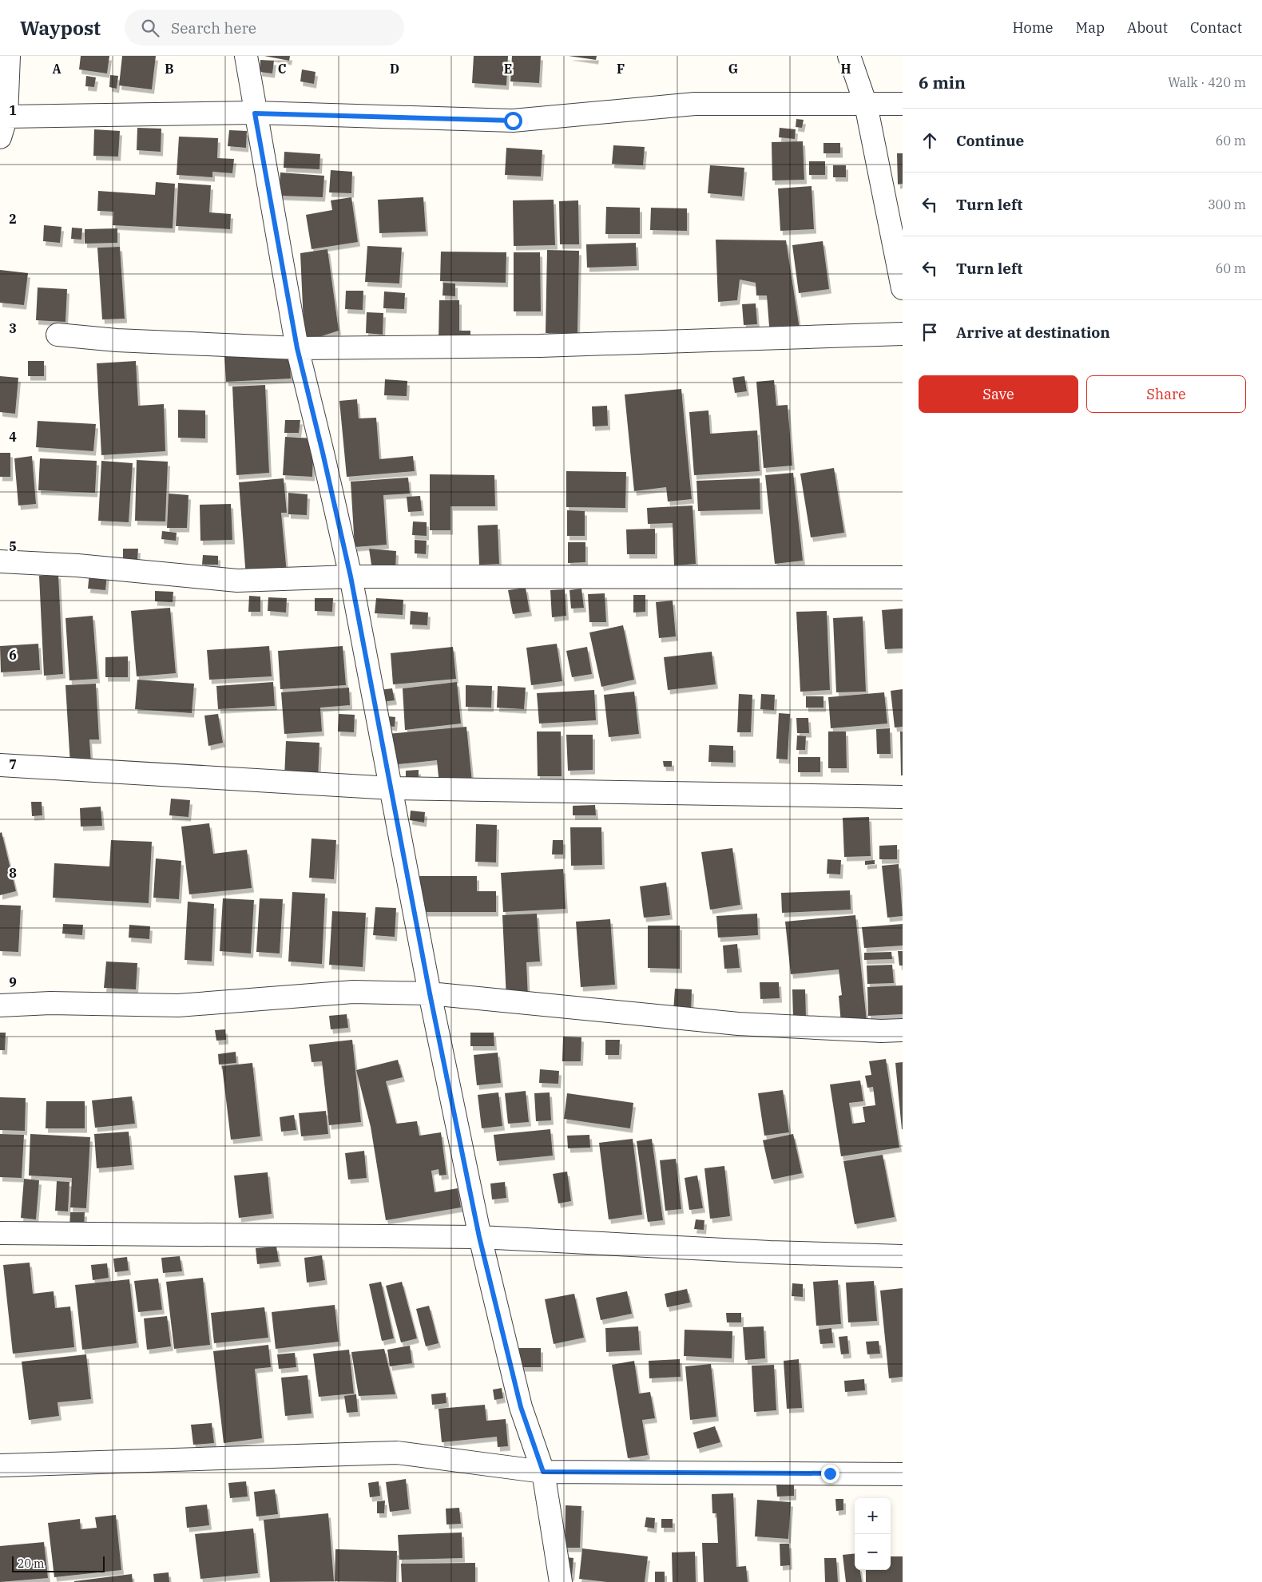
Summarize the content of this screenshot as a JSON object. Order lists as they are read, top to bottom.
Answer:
{
  "scale_bar": "20 m",
  "page": {
    "header": "Waypost",
    "search": "Search here",
    "nav": [
      "Home",
      "Map",
      "About",
      "Contact"
    ],
    "heading": ["6 min", "Walk · 420 m"],
    "list": [
      ["Continue", "60 m"],
      ["Turn left", "300 m"],
      ["Turn left", "60 m"],
      "Arrive at destination"
    ],
    "buttons": ["Save", "Share"],
    "map_buttons": ["+", "−"],
    "scale": "20 m"
  },
  "grid": {
    "columns": [
      "A",
      "B",
      "C",
      "D",
      "E",
      "F",
      "G",
      "H"
    ],
    "rows": [
      "1",
      "2",
      "3",
      "4",
      "5",
      "6",
      "7",
      "8",
      "9"
    ]
  }
}
